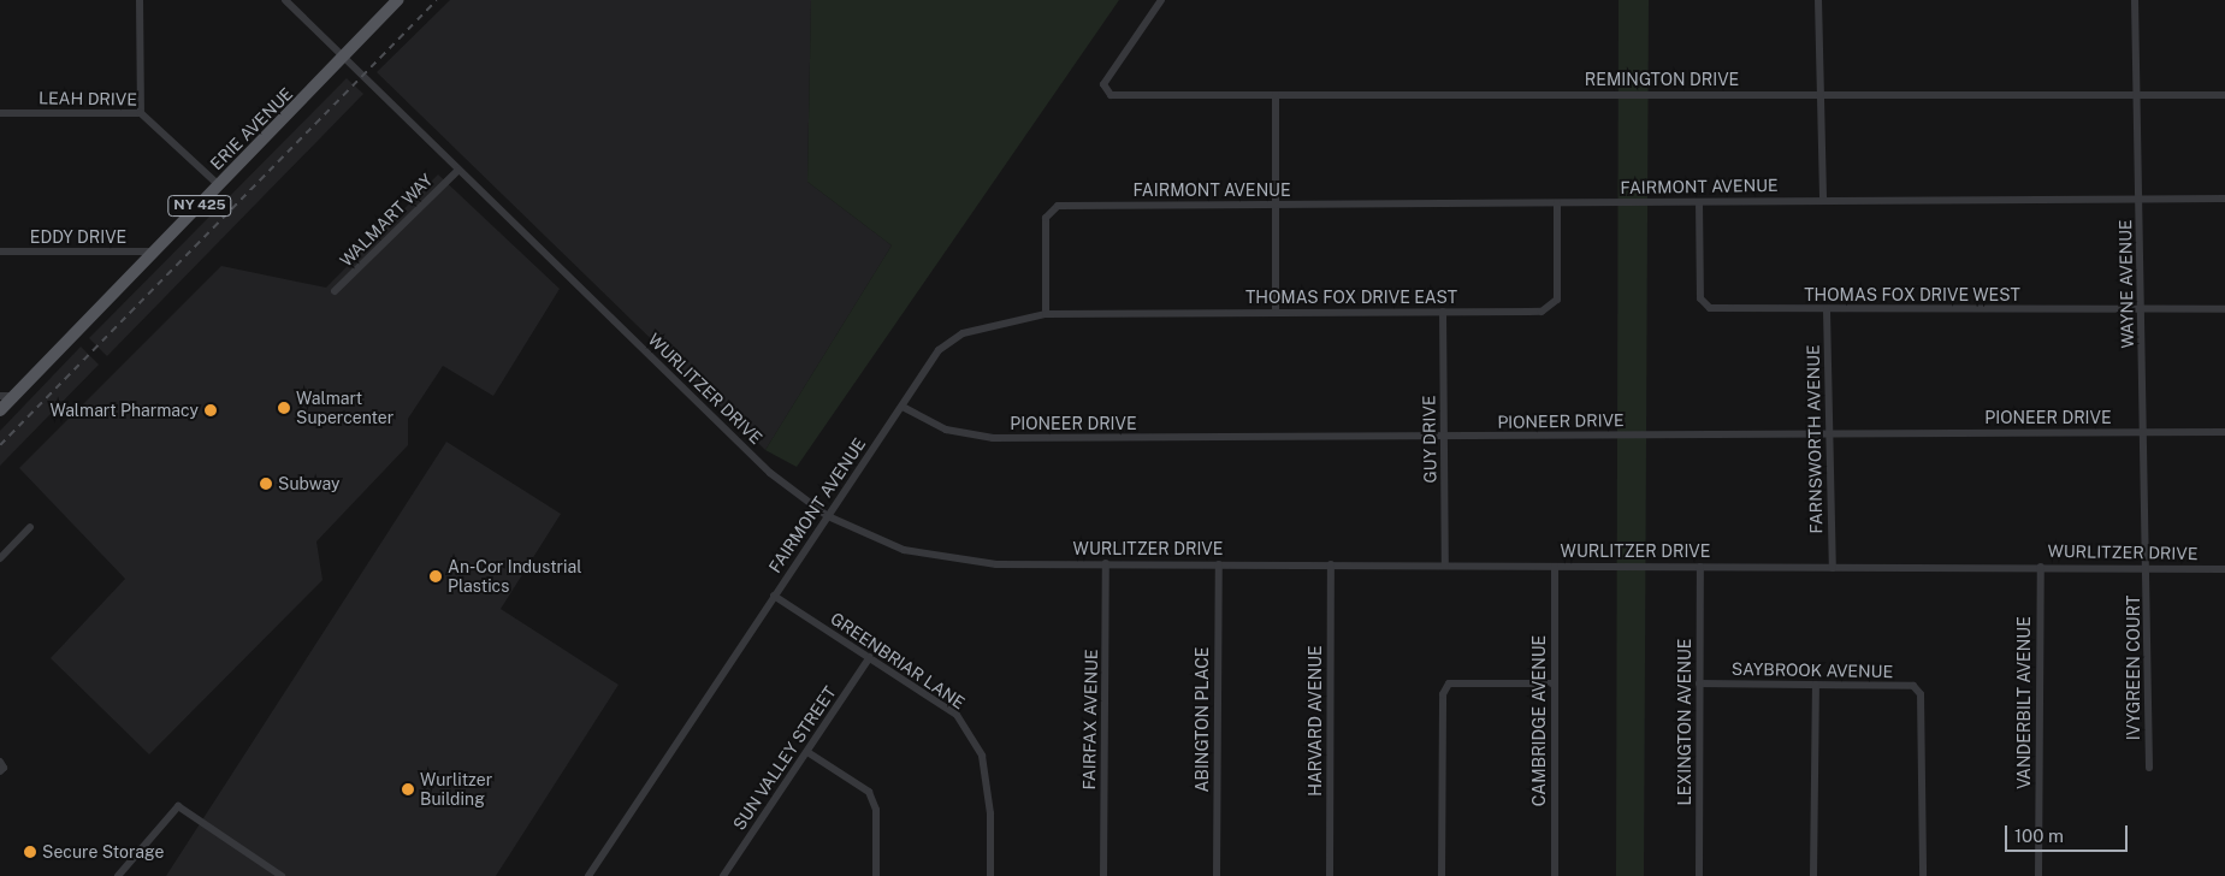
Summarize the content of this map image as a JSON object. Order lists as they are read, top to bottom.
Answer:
{
  "streets": {
    "main road": ["ERIE AVENUE", "NY 425"],
    "street": [
      "REMINGTON DRIVE",
      "LEAH DRIVE",
      "FAIRMONT AVENUE",
      "WALMART WAY",
      "EDDY DRIVE",
      "WAYNE AVENUE",
      "THOMAS FOX DRIVE WEST",
      "THOMAS FOX DRIVE EAST",
      "WURLITZER DRIVE",
      "PIONEER DRIVE",
      "GUY DRIVE",
      "FARNSWORTH AVENUE",
      "GREENBRIAR LANE",
      "IVYGREEN COURT",
      "SAYBROOK AVENUE",
      "VANDERBILT AVENUE",
      "FAIRFAX AVENUE",
      "ABINGTON PLACE",
      "HARVARD AVENUE",
      "CAMBRIDGE AVENUE",
      "LEXINGTON AVENUE",
      "SUN VALLEY STREET"
    ]
  },
  "crossings": [
    ["REMINGTON DRIVE", "WAYNE AVENUE"],
    ["LEAH DRIVE", "ERIE AVENUE"],
    ["ERIE AVENUE", "EDDY DRIVE"],
    ["ERIE AVENUE", "WURLITZER DRIVE"],
    ["FAIRMONT AVENUE", "WAYNE AVENUE"],
    ["FAIRMONT AVENUE", "THOMAS FOX DRIVE WEST"],
    ["FAIRMONT AVENUE", "THOMAS FOX DRIVE EAST"],
    ["FAIRMONT AVENUE", "WURLITZER DRIVE"],
    ["FAIRMONT AVENUE", "PIONEER DRIVE"],
    ["FAIRMONT AVENUE", "GREENBRIAR LANE"],
    ["WALMART WAY", "WURLITZER DRIVE"],
    ["WAYNE AVENUE", "THOMAS FOX DRIVE WEST"],
    ["WAYNE AVENUE", "WURLITZER DRIVE"],
    ["WAYNE AVENUE", "PIONEER DRIVE"],
    ["WAYNE AVENUE", "IVYGREEN COURT"],
    ["THOMAS FOX DRIVE WEST", "FARNSWORTH AVENUE"],
    ["THOMAS FOX DRIVE EAST", "GUY DRIVE"],
    ["WURLITZER DRIVE", "GUY DRIVE"],
    ["WURLITZER DRIVE", "FARNSWORTH AVENUE"],
    ["WURLITZER DRIVE", "IVYGREEN COURT"],
    ["WURLITZER DRIVE", "VANDERBILT AVENUE"],
    ["WURLITZER DRIVE", "FAIRFAX AVENUE"],
    ["WURLITZER DRIVE", "ABINGTON PLACE"],
    ["WURLITZER DRIVE", "HARVARD AVENUE"],
    ["WURLITZER DRIVE", "CAMBRIDGE AVENUE"],
    ["WURLITZER DRIVE", "LEXINGTON AVENUE"],
    ["PIONEER DRIVE", "GUY DRIVE"],
    ["PIONEER DRIVE", "FARNSWORTH AVENUE"],
    ["GREENBRIAR LANE", "SUN VALLEY STREET"],
    ["SAYBROOK AVENUE", "LEXINGTON AVENUE"]
  ],
  "places": [
    "Walmart Supercenter",
    "Walmart Pharmacy",
    "Subway",
    "An-Cor Industrial Plastics",
    "Wurlitzer Building",
    "Secure Storage"
  ],
  "scale_bar": "100 m"
}
